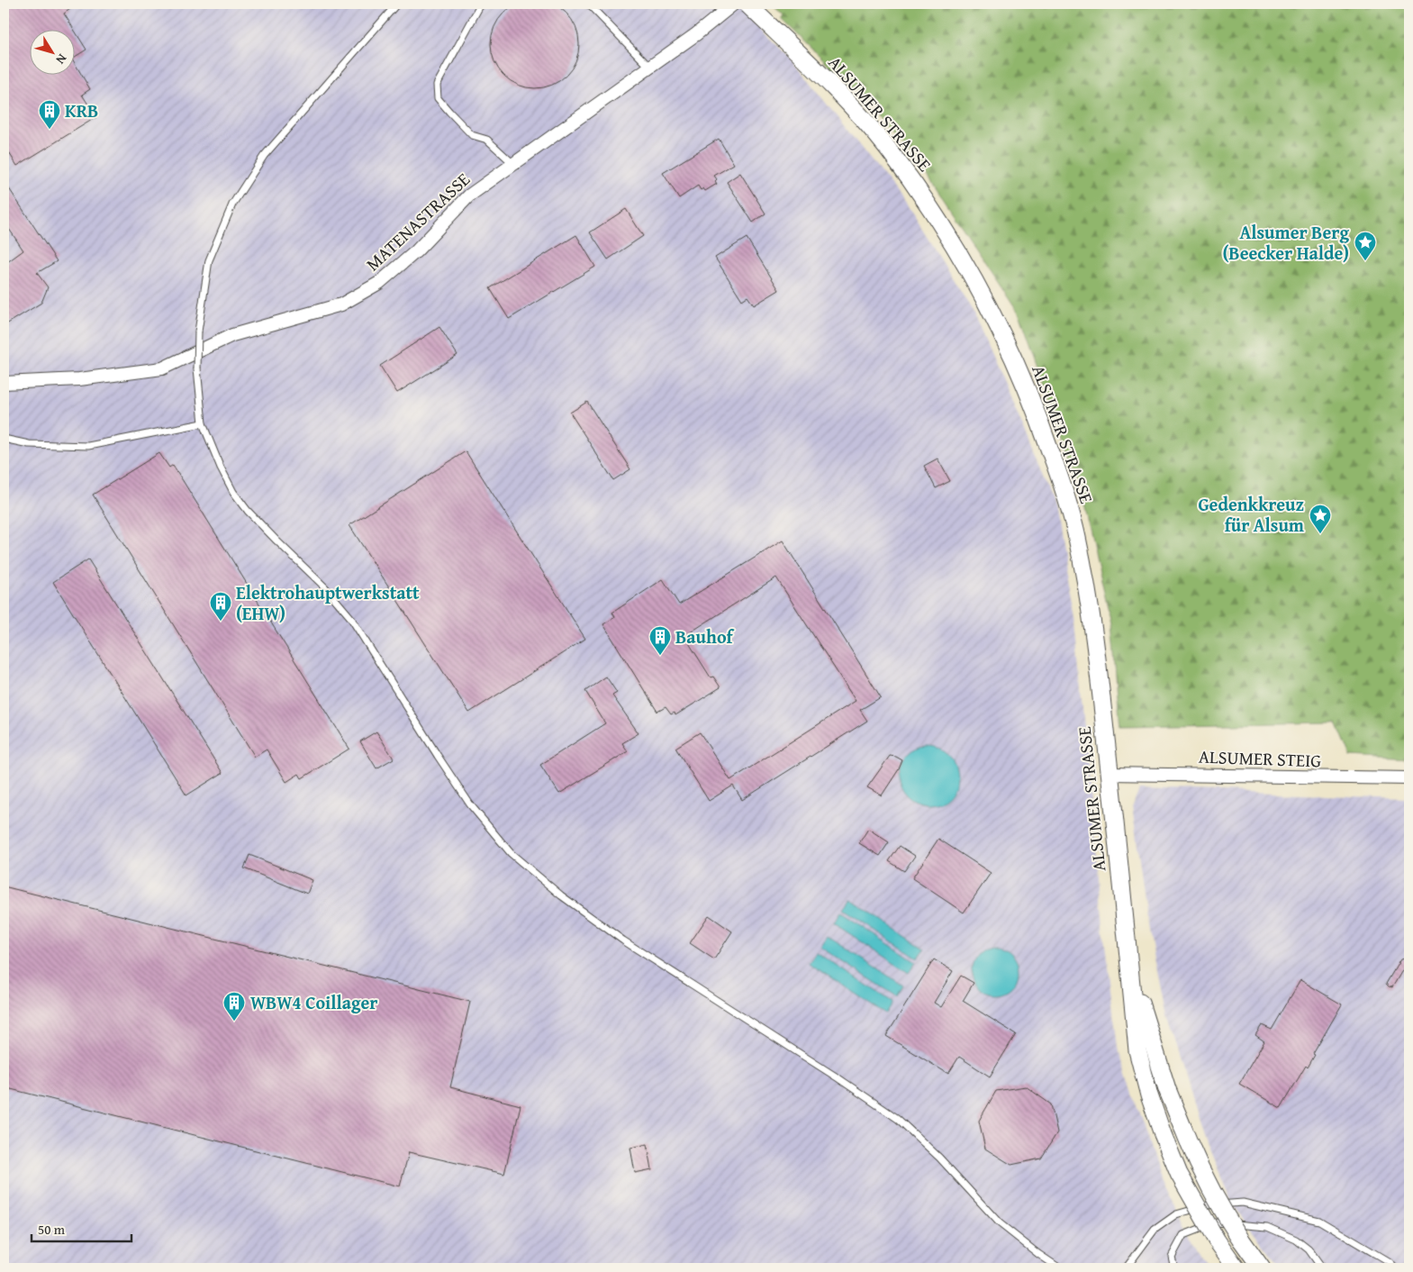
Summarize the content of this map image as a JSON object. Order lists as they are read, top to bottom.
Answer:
{
  "streets": {
    "street": ["ALSUMER STRASSE", "MATENASTRASSE", "ALSUMER STEIG"]
  },
  "crossings": [
    ["ALSUMER STRASSE", "ALSUMER STEIG"]
  ],
  "places": {
    "building": [
      "KRB",
      "Elektrohauptwerkstatt (EHW)",
      "Bauhof",
      "WBW4 Coillager"
    ],
    "place": ["Alsumer Berg (Beecker Halde)", "Gedenkkreuz für Alsum"]
  },
  "scale_bar": "50 m",
  "north": "bottom right"
}
